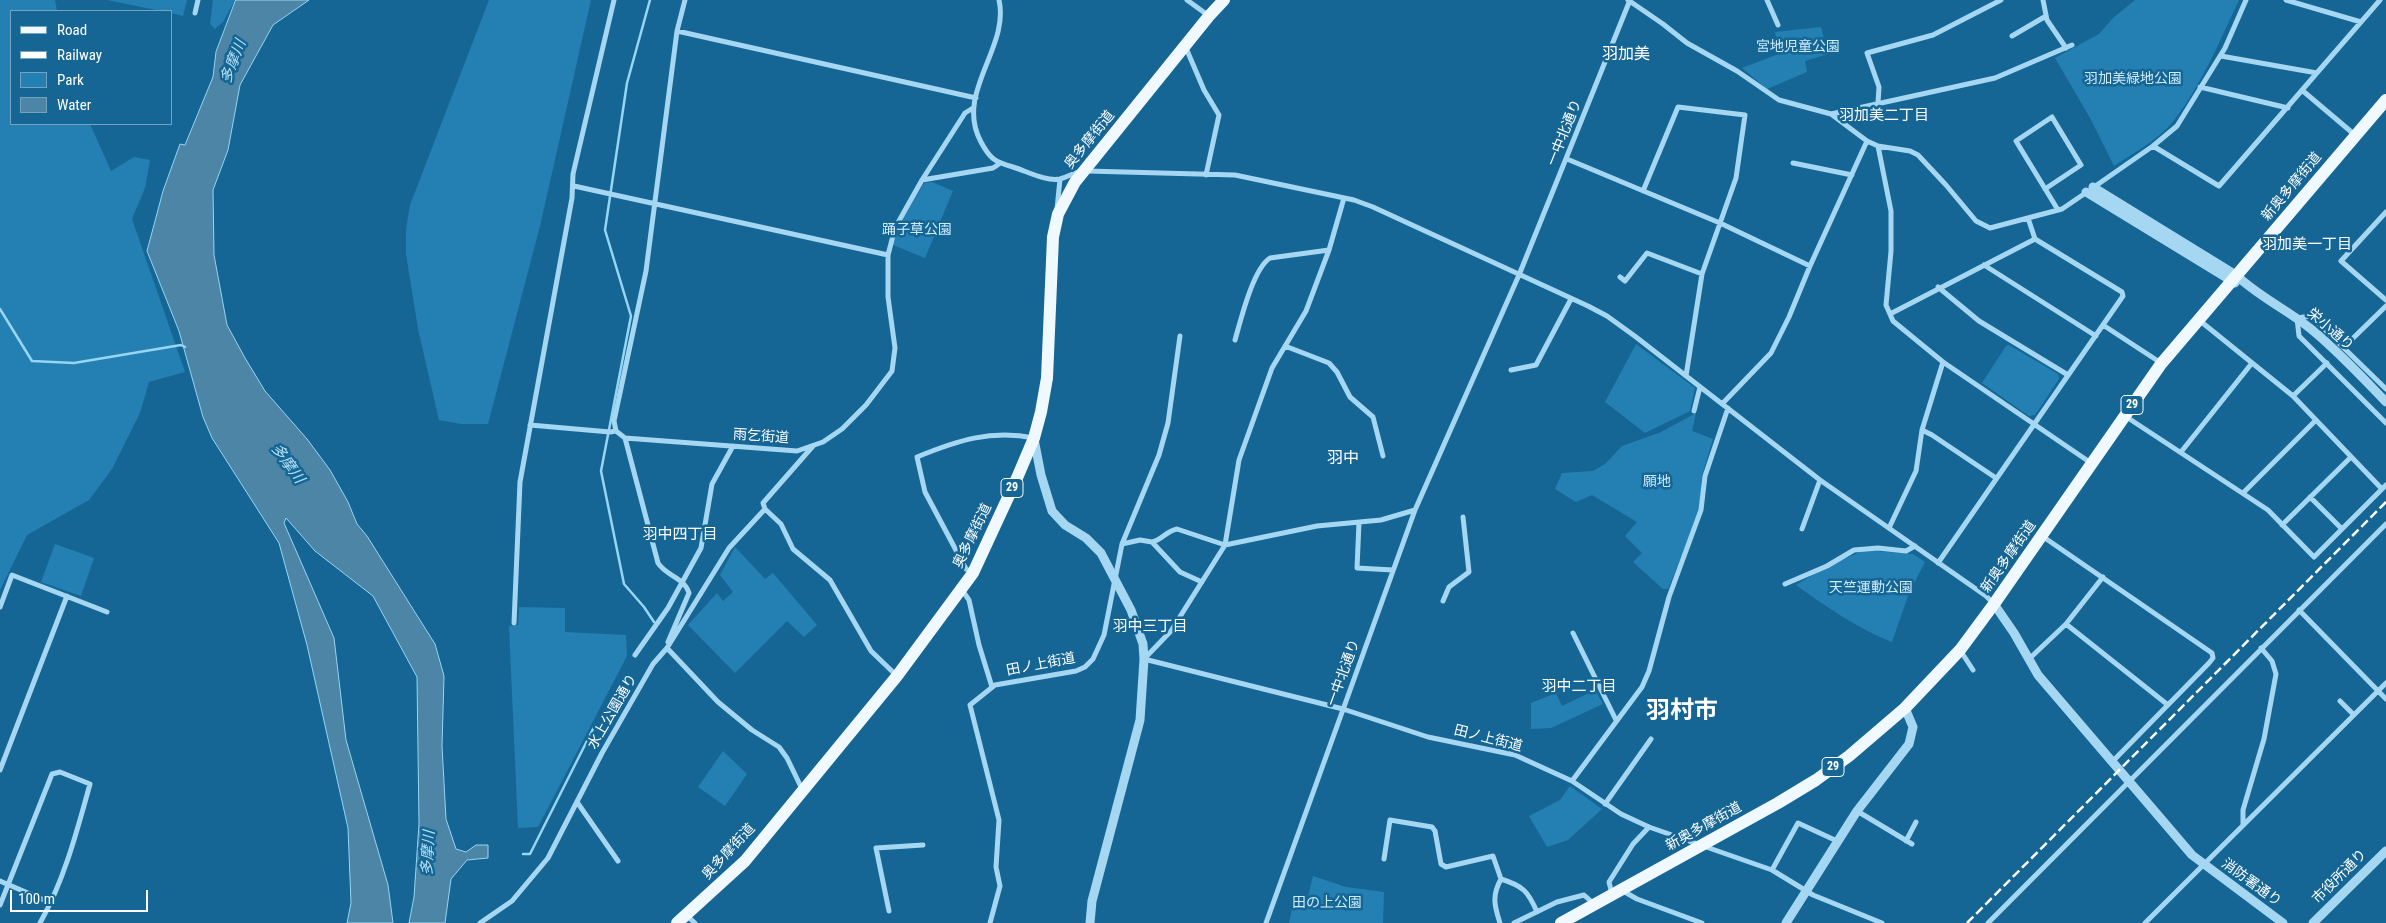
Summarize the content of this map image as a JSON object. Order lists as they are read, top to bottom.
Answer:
{
  "streets": {
    "main road": ["奥多摩街道", "新奥多摩街道", "29"],
    "street": [
      "一中北通り",
      "栄小通り",
      "雨乞街道",
      "田ノ上街道",
      "水上公園通り",
      "市役所通り",
      "消防署通り"
    ]
  },
  "crossings": [
    ["一中北通り", "田ノ上街道"],
    ["新奥多摩街道", "栄小通り"],
    ["新奥多摩街道", "田ノ上街道"],
    ["新奥多摩街道", "消防署通り"],
    ["雨乞街道", "水上公園通り"]
  ],
  "districts": [
    "羽加美",
    "羽加美二丁目",
    "羽加美一丁目",
    "羽中",
    "羽中四丁目",
    "羽中三丁目",
    "羽中二丁目",
    "羽村市"
  ],
  "water": ["多摩川"],
  "parks": [
    "宮地児童公園",
    "羽加美緑地公園",
    "踊子草公園",
    "願地",
    "天竺運動公園",
    "田の上公園"
  ],
  "legend": [
    "Road",
    "Railway",
    "Park",
    "Water"
  ],
  "scale_bar": "100 m"
}
